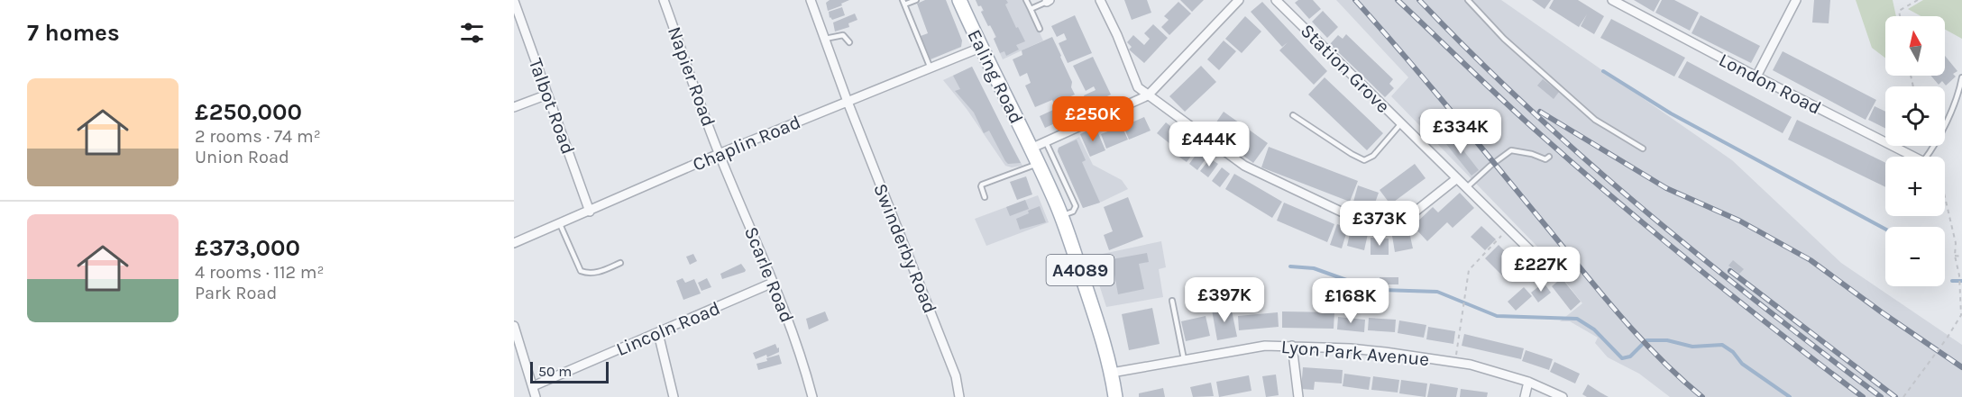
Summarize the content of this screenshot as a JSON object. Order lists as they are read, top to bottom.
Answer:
{
  "streets": {
    "main road": ["Ealing Road", "A4089"],
    "street": [
      "Station Grove",
      "Napier Road",
      "London Road",
      "Talbot Road",
      "Chaplin Road",
      "Swinderby Road",
      "Scarle Road",
      "Lincoln Road",
      "Lyon Park Avenue"
    ]
  },
  "crossings": [
    ["Napier Road", "Chaplin Road"],
    ["Napier Road", "Scarle Road"],
    ["Ealing Road", "Chaplin Road"],
    ["Ealing Road", "Lyon Park Avenue"],
    ["Talbot Road", "Chaplin Road"],
    ["Chaplin Road", "Swinderby Road"],
    ["Chaplin Road", "Scarle Road"],
    ["Scarle Road", "Lincoln Road"]
  ],
  "scale_bar": "50 m",
  "north": "top",
  "page": {
    "heading": "7 homes",
    "map_buttons": ["+", "−"],
    "list": [
      {
        "name": "£250,000",
        "note": "2 rooms · 74 m² · Union Road"
      },
      {
        "name": "£373,000",
        "note": "4 rooms · 112 m² · Park Road"
      }
    ],
    "price": [
      "£250K",
      "£334K",
      "£444K",
      "£373K",
      "£227K",
      "£397K",
      "£168K"
    ],
    "scale": "50 m"
  }
}
